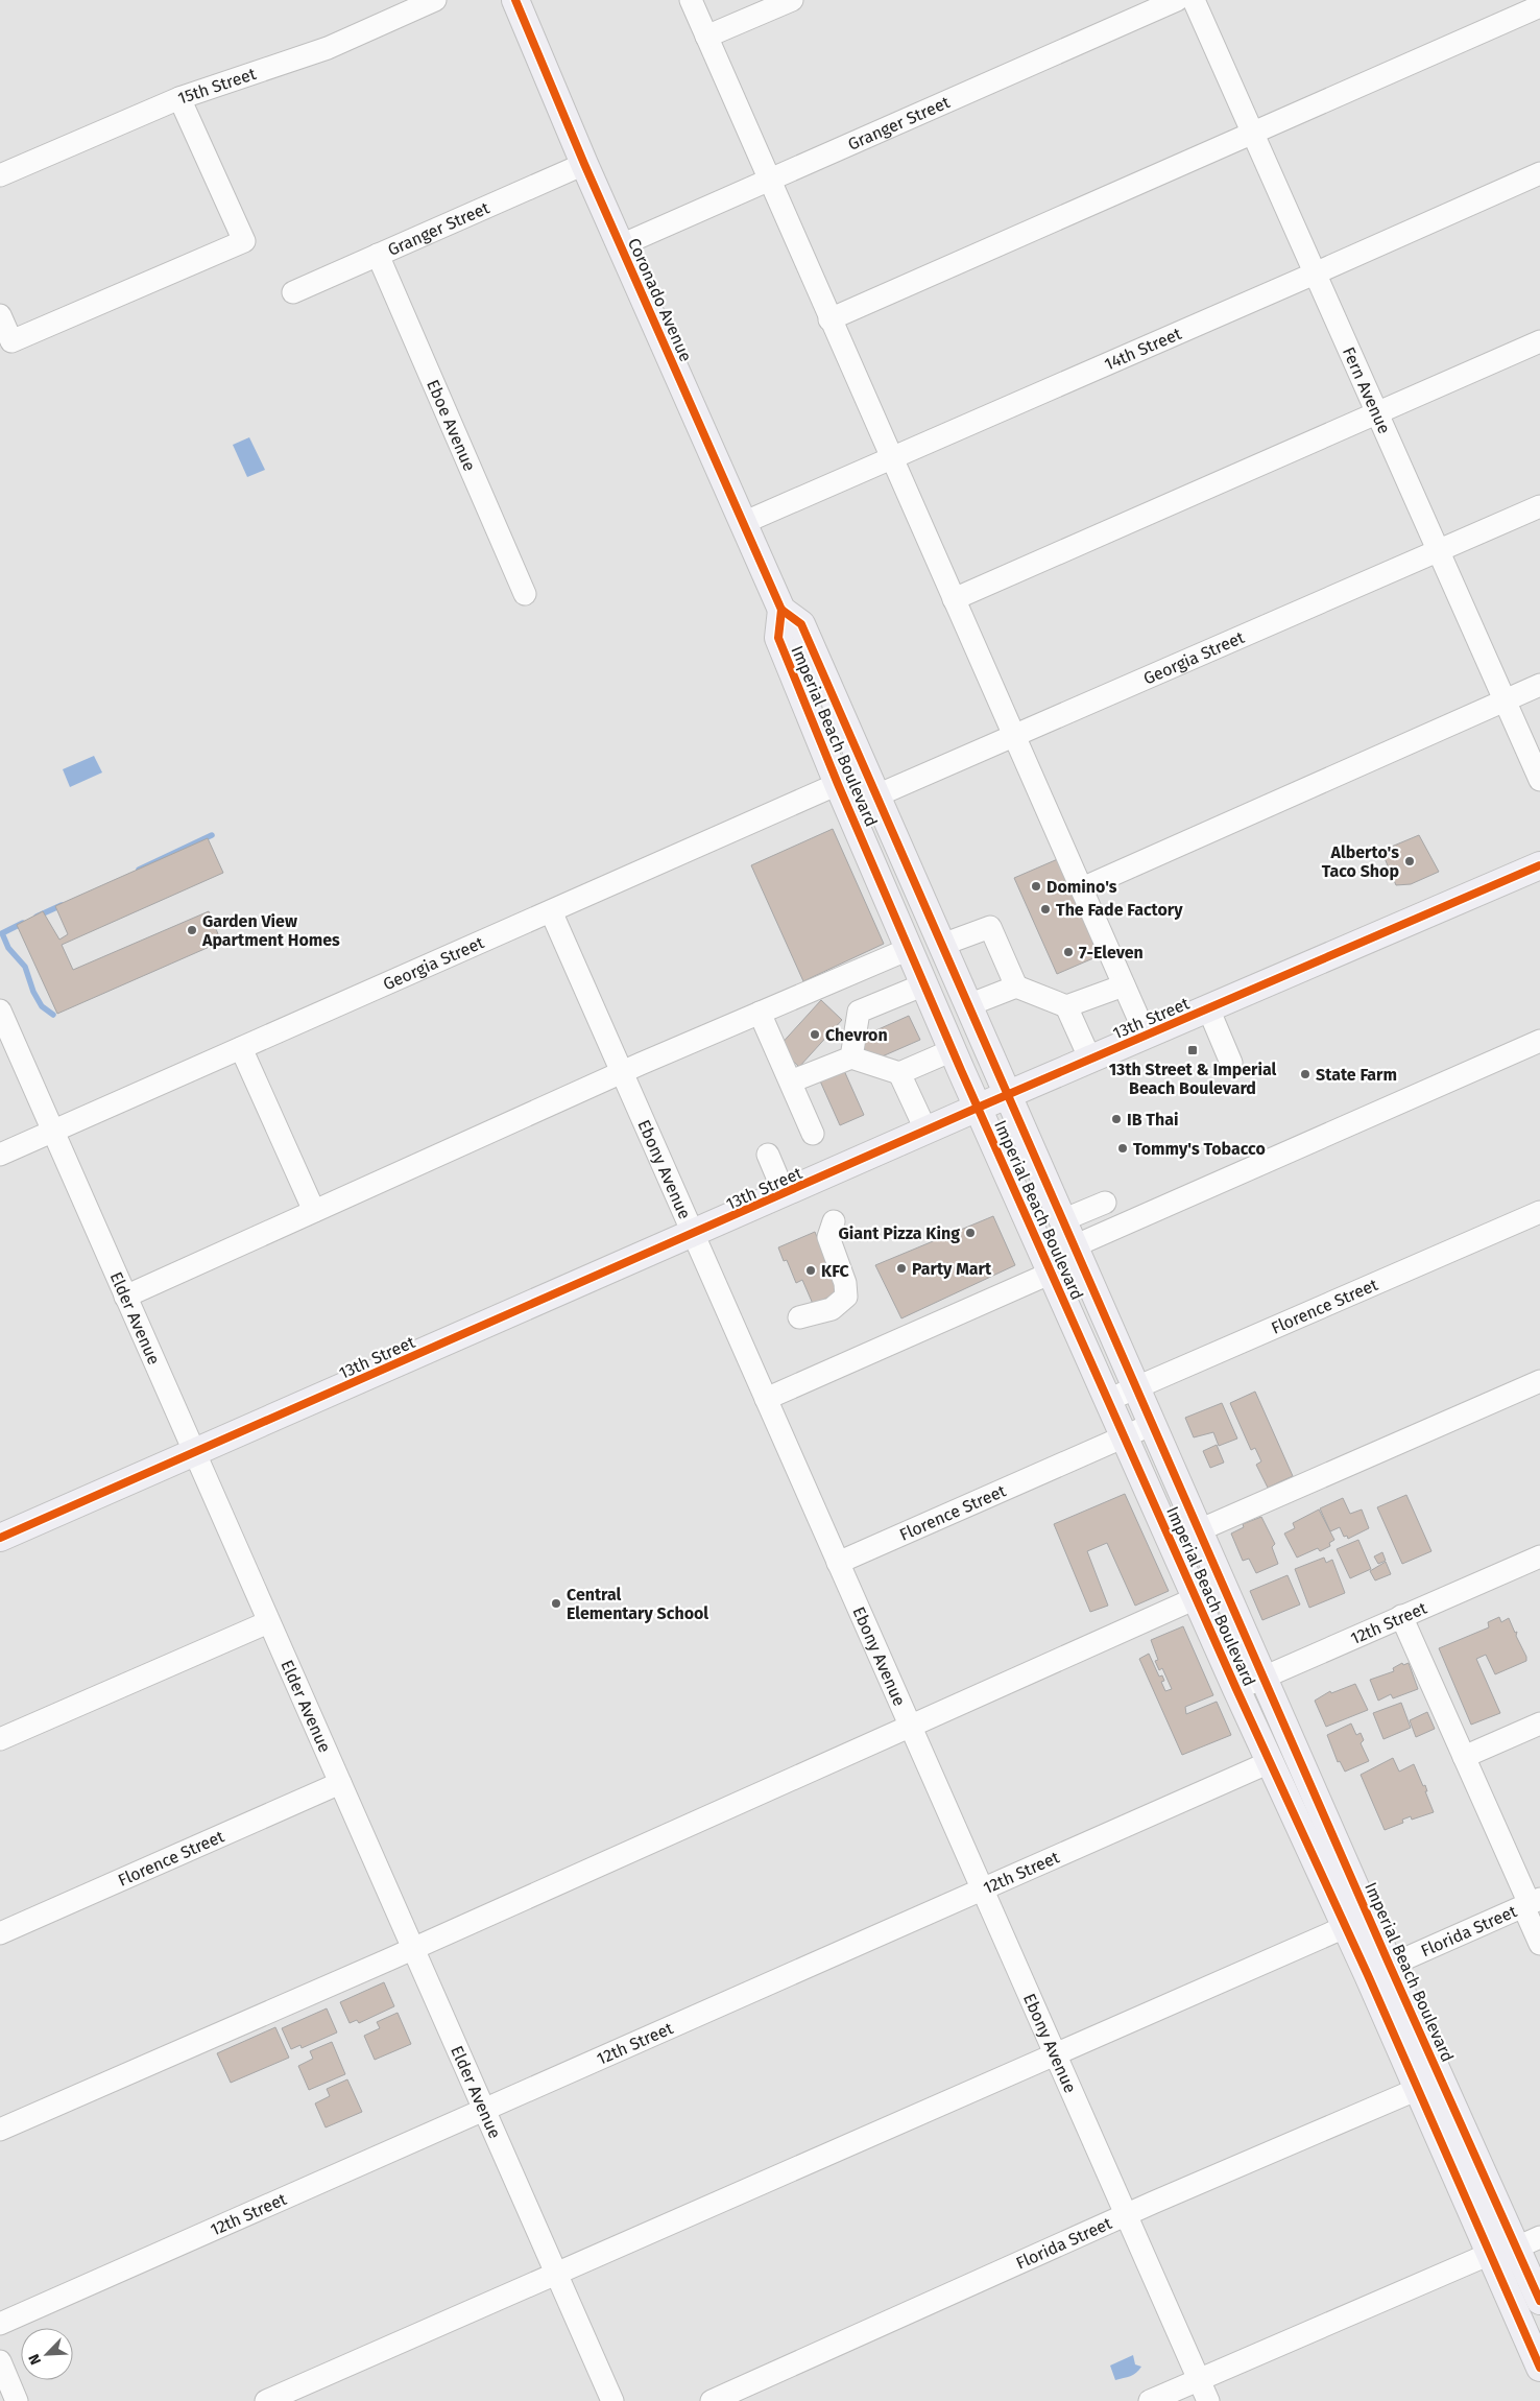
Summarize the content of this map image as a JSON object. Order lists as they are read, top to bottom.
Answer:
{
  "streets": {
    "main road": ["Coronado Avenue", "Imperial Beach Boulevard", "13th Street"],
    "street": [
      "15th Street",
      "Granger Street",
      "14th Street",
      "Fern Avenue",
      "Eboe Avenue",
      "Georgia Street",
      "Ebony Avenue",
      "Florence Street",
      "Elder Avenue",
      "12th Street",
      "Florida Street"
    ]
  },
  "crossings": [
    ["Granger Street", "Coronado Avenue"],
    ["Granger Street", "Eboe Avenue"],
    ["Coronado Avenue", "14th Street"],
    ["Coronado Avenue", "Imperial Beach Boulevard"],
    ["14th Street", "Fern Avenue"],
    ["Fern Avenue", "Georgia Street"],
    ["Georgia Street", "Imperial Beach Boulevard"],
    ["Georgia Street", "Ebony Avenue"],
    ["Georgia Street", "Elder Avenue"],
    ["Imperial Beach Boulevard", "13th Street"],
    ["Imperial Beach Boulevard", "Florence Street"],
    ["Imperial Beach Boulevard", "12th Street"],
    ["Imperial Beach Boulevard", "Florida Street"],
    ["13th Street", "Ebony Avenue"],
    ["13th Street", "Elder Avenue"],
    ["Ebony Avenue", "Florence Street"],
    ["Ebony Avenue", "12th Street"],
    ["Ebony Avenue", "Florida Street"],
    ["Florence Street", "Elder Avenue"],
    ["Elder Avenue", "12th Street"]
  ],
  "places": {
    "other": [
      "Alberto's Taco Shop",
      "Domino's",
      "The Fade Factory",
      "Garden View Apartment Homes",
      "7-Eleven",
      "Chevron",
      "State Farm",
      "IB Thai",
      "Tommy's Tobacco",
      "Giant Pizza King",
      "Party Mart",
      "KFC",
      "Central Elementary School"
    ],
    "transit": ["13th Street & Imperial Beach Boulevard"]
  },
  "north": "bottom left"
}
